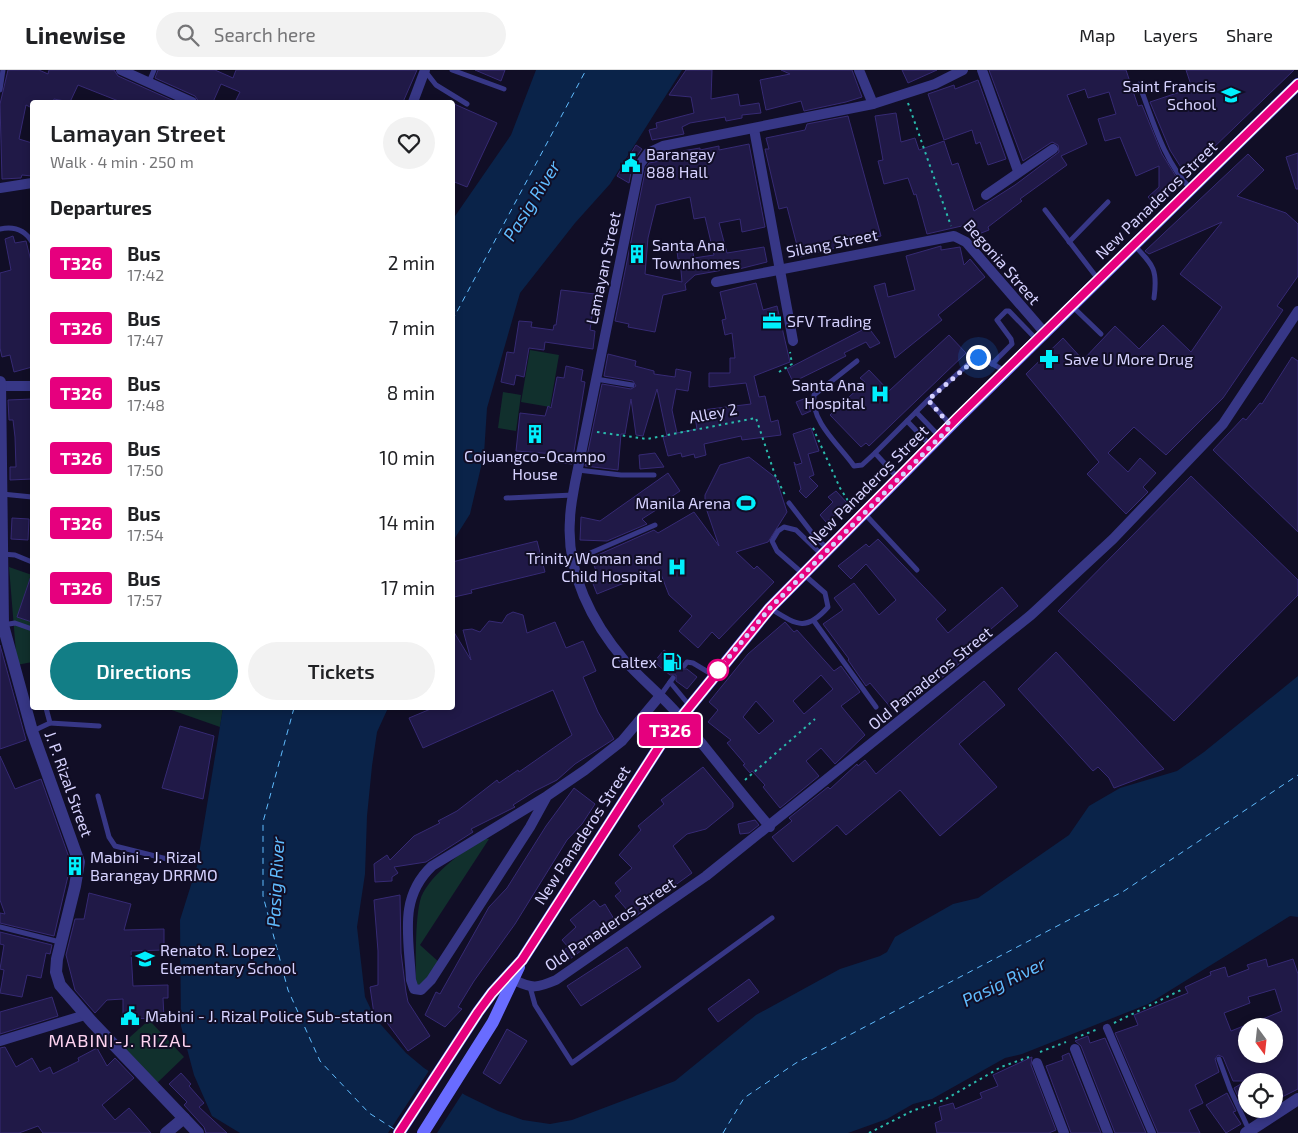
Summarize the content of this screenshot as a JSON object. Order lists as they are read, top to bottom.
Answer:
{
  "streets": {
    "main road": ["New Panaderos Street"],
    "street": [
      "Silang Street",
      "Begonia Street",
      "Lamayan Street",
      "Old Panaderos Street",
      "J. P. Rizal Street"
    ],
    "path": ["Alley 2"]
  },
  "crossings": [
    ["New Panaderos Street", "Begonia Street"],
    ["New Panaderos Street", "Lamayan Street"],
    ["Silang Street", "Begonia Street"],
    ["Begonia Street", "Lamayan Street"],
    ["Lamayan Street", "Alley 2"],
    ["Lamayan Street", "Old Panaderos Street"]
  ],
  "districts": ["MABINI-J. RIZAL"],
  "water": ["Pasig River"],
  "places": {
    "school or university": ["Saint Francis School", "Renato R. Lopez Elementary School"],
    "public building": ["Barangay 888 Hall", "Mabini - J. Rizal Police Sub-station"],
    "building": ["Santa Ana Townhomes", "Cojuangco-Ocampo House", "Mabini - J. Rizal Barangay DRRMO"],
    "office": ["SFV Trading"],
    "pharmacy": ["Save U More Drug"],
    "hospital": ["Santa Ana Hospital", "Trinity Woman and Child Hospital"],
    "sports": ["Manila Arena"],
    "fuel station": ["Caltex"]
  },
  "lines": ["bus line T326"],
  "north": "bottom",
  "page": {
    "header": "Linewise",
    "search": "Search here",
    "nav": ["Map", "Layers", "Share"],
    "on_map": "T326",
    "heading": [
      ["Lamayan Street", "Walk · 4 min · 250 m"],
      "Departures"
    ],
    "list": [
      {
        "mark": "T326",
        "name": "Bus",
        "note": "17:42",
        "value": "2 min"
      },
      {
        "mark": "T326",
        "name": "Bus",
        "note": "17:47",
        "value": "7 min"
      },
      {
        "mark": "T326",
        "name": "Bus",
        "note": "17:48",
        "value": "8 min"
      },
      {
        "mark": "T326",
        "name": "Bus",
        "note": "17:50",
        "value": "10 min"
      },
      {
        "mark": "T326",
        "name": "Bus",
        "note": "17:54",
        "value": "14 min"
      },
      {
        "mark": "T326",
        "name": "Bus",
        "note": "17:57",
        "value": "17 min"
      }
    ],
    "buttons": ["Directions", "Tickets"]
  }
}
